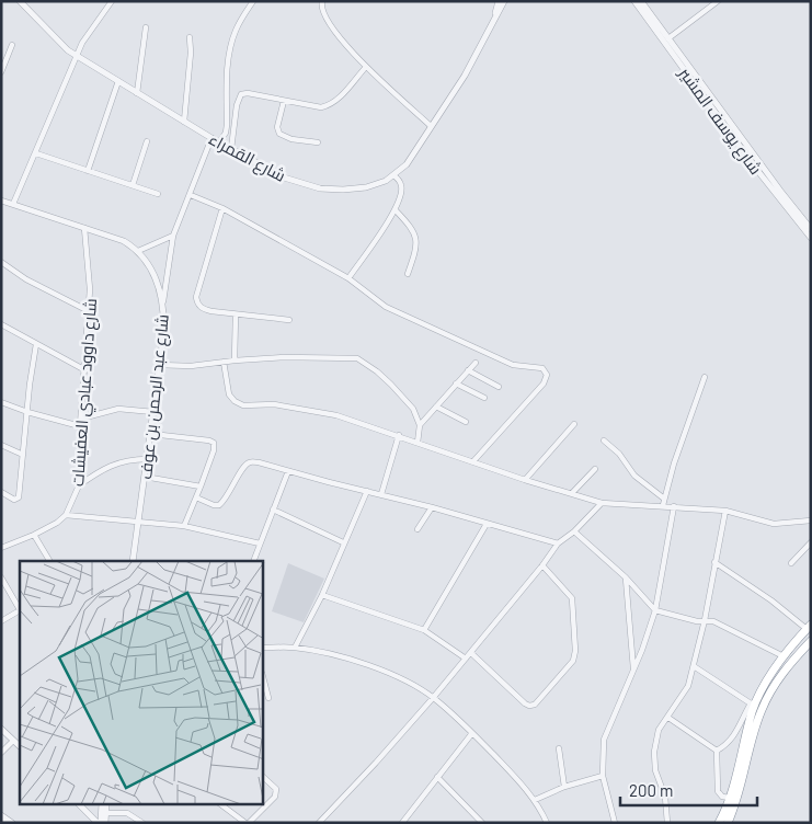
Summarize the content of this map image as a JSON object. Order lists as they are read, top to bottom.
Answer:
{
  "streets": {
    "street": [
      "شارع يوسف المشير",
      "شارع القمراء",
      "شارع داوود عبادي العفيشات",
      "شارع عبد الرحمن بن عوف"
    ]
  },
  "crossings": [
    ["شارع داوود عبادي العفيشات", "شارع عبد الرحمن بن عوف"]
  ],
  "scale_bar": "200 m"
}
